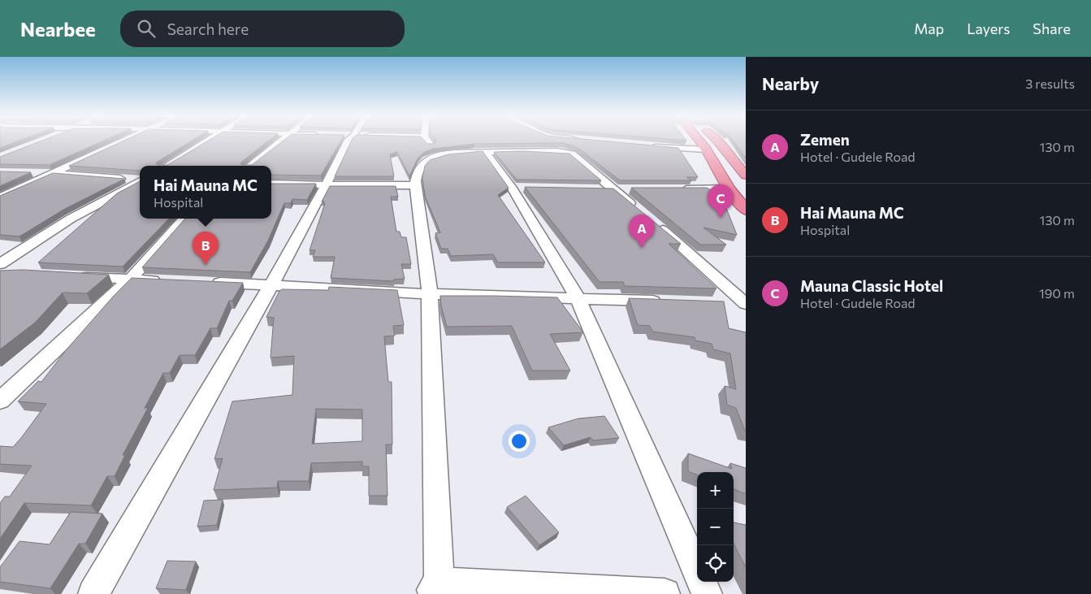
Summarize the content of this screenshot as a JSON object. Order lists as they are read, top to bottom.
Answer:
{
  "page": {
    "header": "Nearbee",
    "search": "Search here",
    "nav": ["Map", "Layers", "Share"],
    "heading": ["Nearby", "3 results"],
    "list": [
      {
        "mark": "A",
        "name": "Zemen",
        "note": "Hotel · Gudele Road",
        "value": "130 m"
      },
      {
        "mark": "B",
        "name": "Hai Mauna MC",
        "note": "Hospital",
        "value": "130 m"
      },
      {
        "mark": "C",
        "name": "Mauna Classic Hotel",
        "note": "Hotel · Gudele Road",
        "value": "190 m"
      }
    ],
    "popup": ["Hai Mauna MC", "Hospital"],
    "pins": ["C", "A", "B"],
    "map_buttons": ["+", "−"]
  }
}
